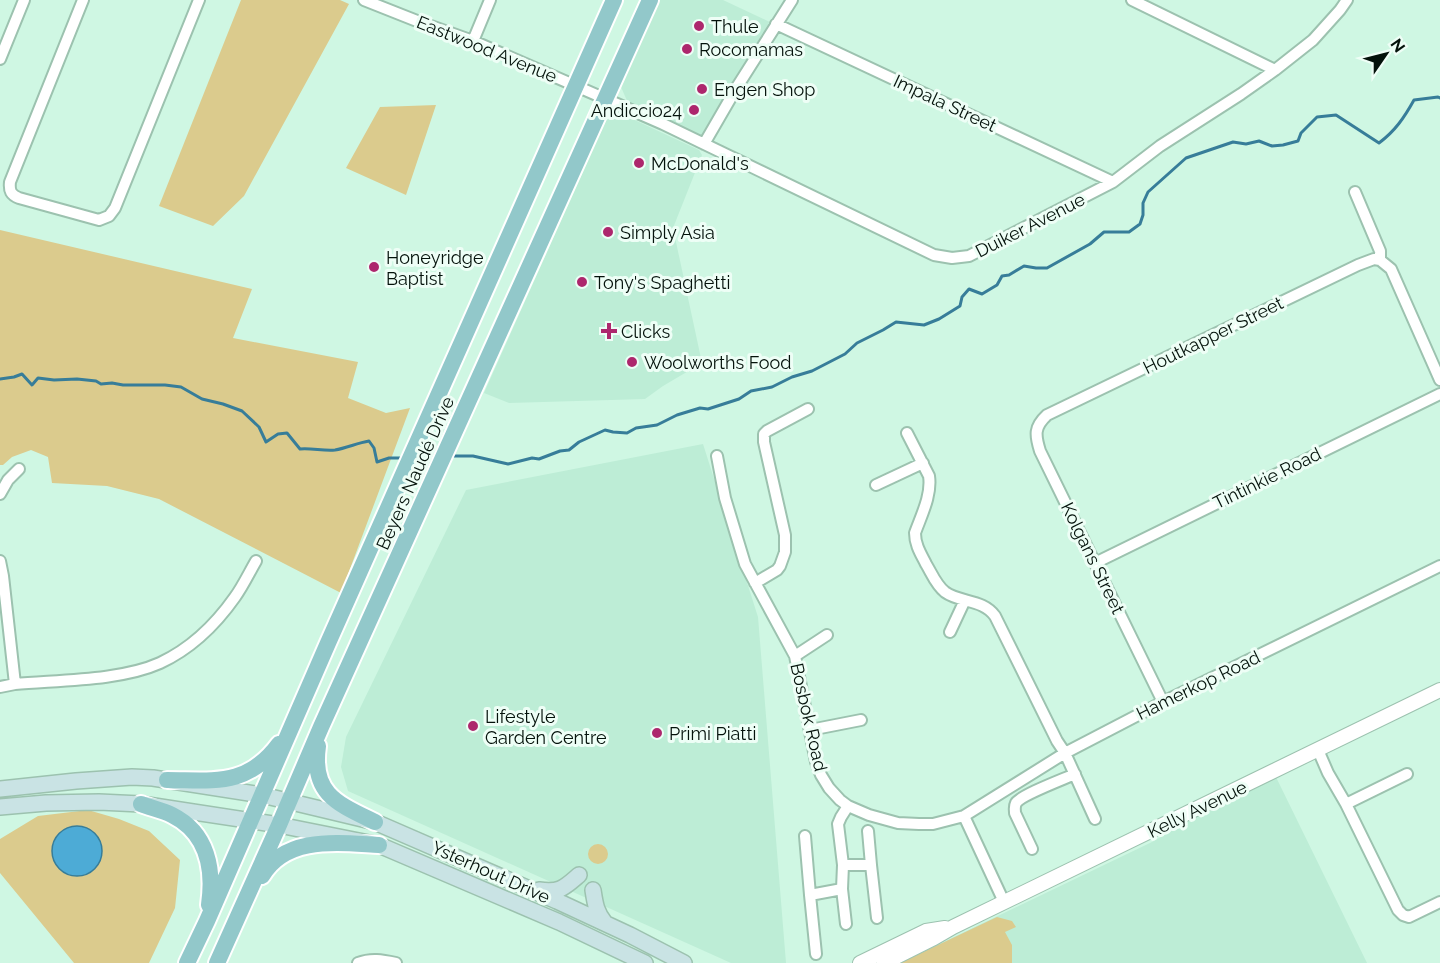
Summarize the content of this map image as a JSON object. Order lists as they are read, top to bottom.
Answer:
{
  "streets": {
    "main road": ["Beyers Naudé Drive", "Ysterhout Drive"],
    "street": [
      "Eastwood Avenue",
      "Impala Street",
      "Duiker Avenue",
      "Houtkapper Street",
      "Tintinkie Road",
      "Kolgans Street",
      "Hamerkop Road",
      "Bosbok Road",
      "Kelly Avenue"
    ]
  },
  "crossings": [
    ["Eastwood Avenue", "Duiker Avenue"],
    ["Eastwood Avenue", "Beyers Naudé Drive"],
    ["Impala Street", "Duiker Avenue"],
    ["Duiker Avenue", "Beyers Naudé Drive"],
    ["Houtkapper Street", "Kolgans Street"],
    ["Beyers Naudé Drive", "Ysterhout Drive"],
    ["Tintinkie Road", "Kolgans Street"],
    ["Kolgans Street", "Hamerkop Road"],
    ["Hamerkop Road", "Bosbok Road"]
  ],
  "places": {
    "other": [
      "Thule",
      "Rocomamas",
      "Engen Shop",
      "Andiccio24",
      "McDonald's",
      "Simply Asia",
      "Honeyridge Baptist",
      "Tony's Spaghetti",
      "Woolworths Food",
      "Lifestyle Garden Centre",
      "Primi Piatti"
    ],
    "health": ["Clicks"]
  },
  "north": "top right"
}
